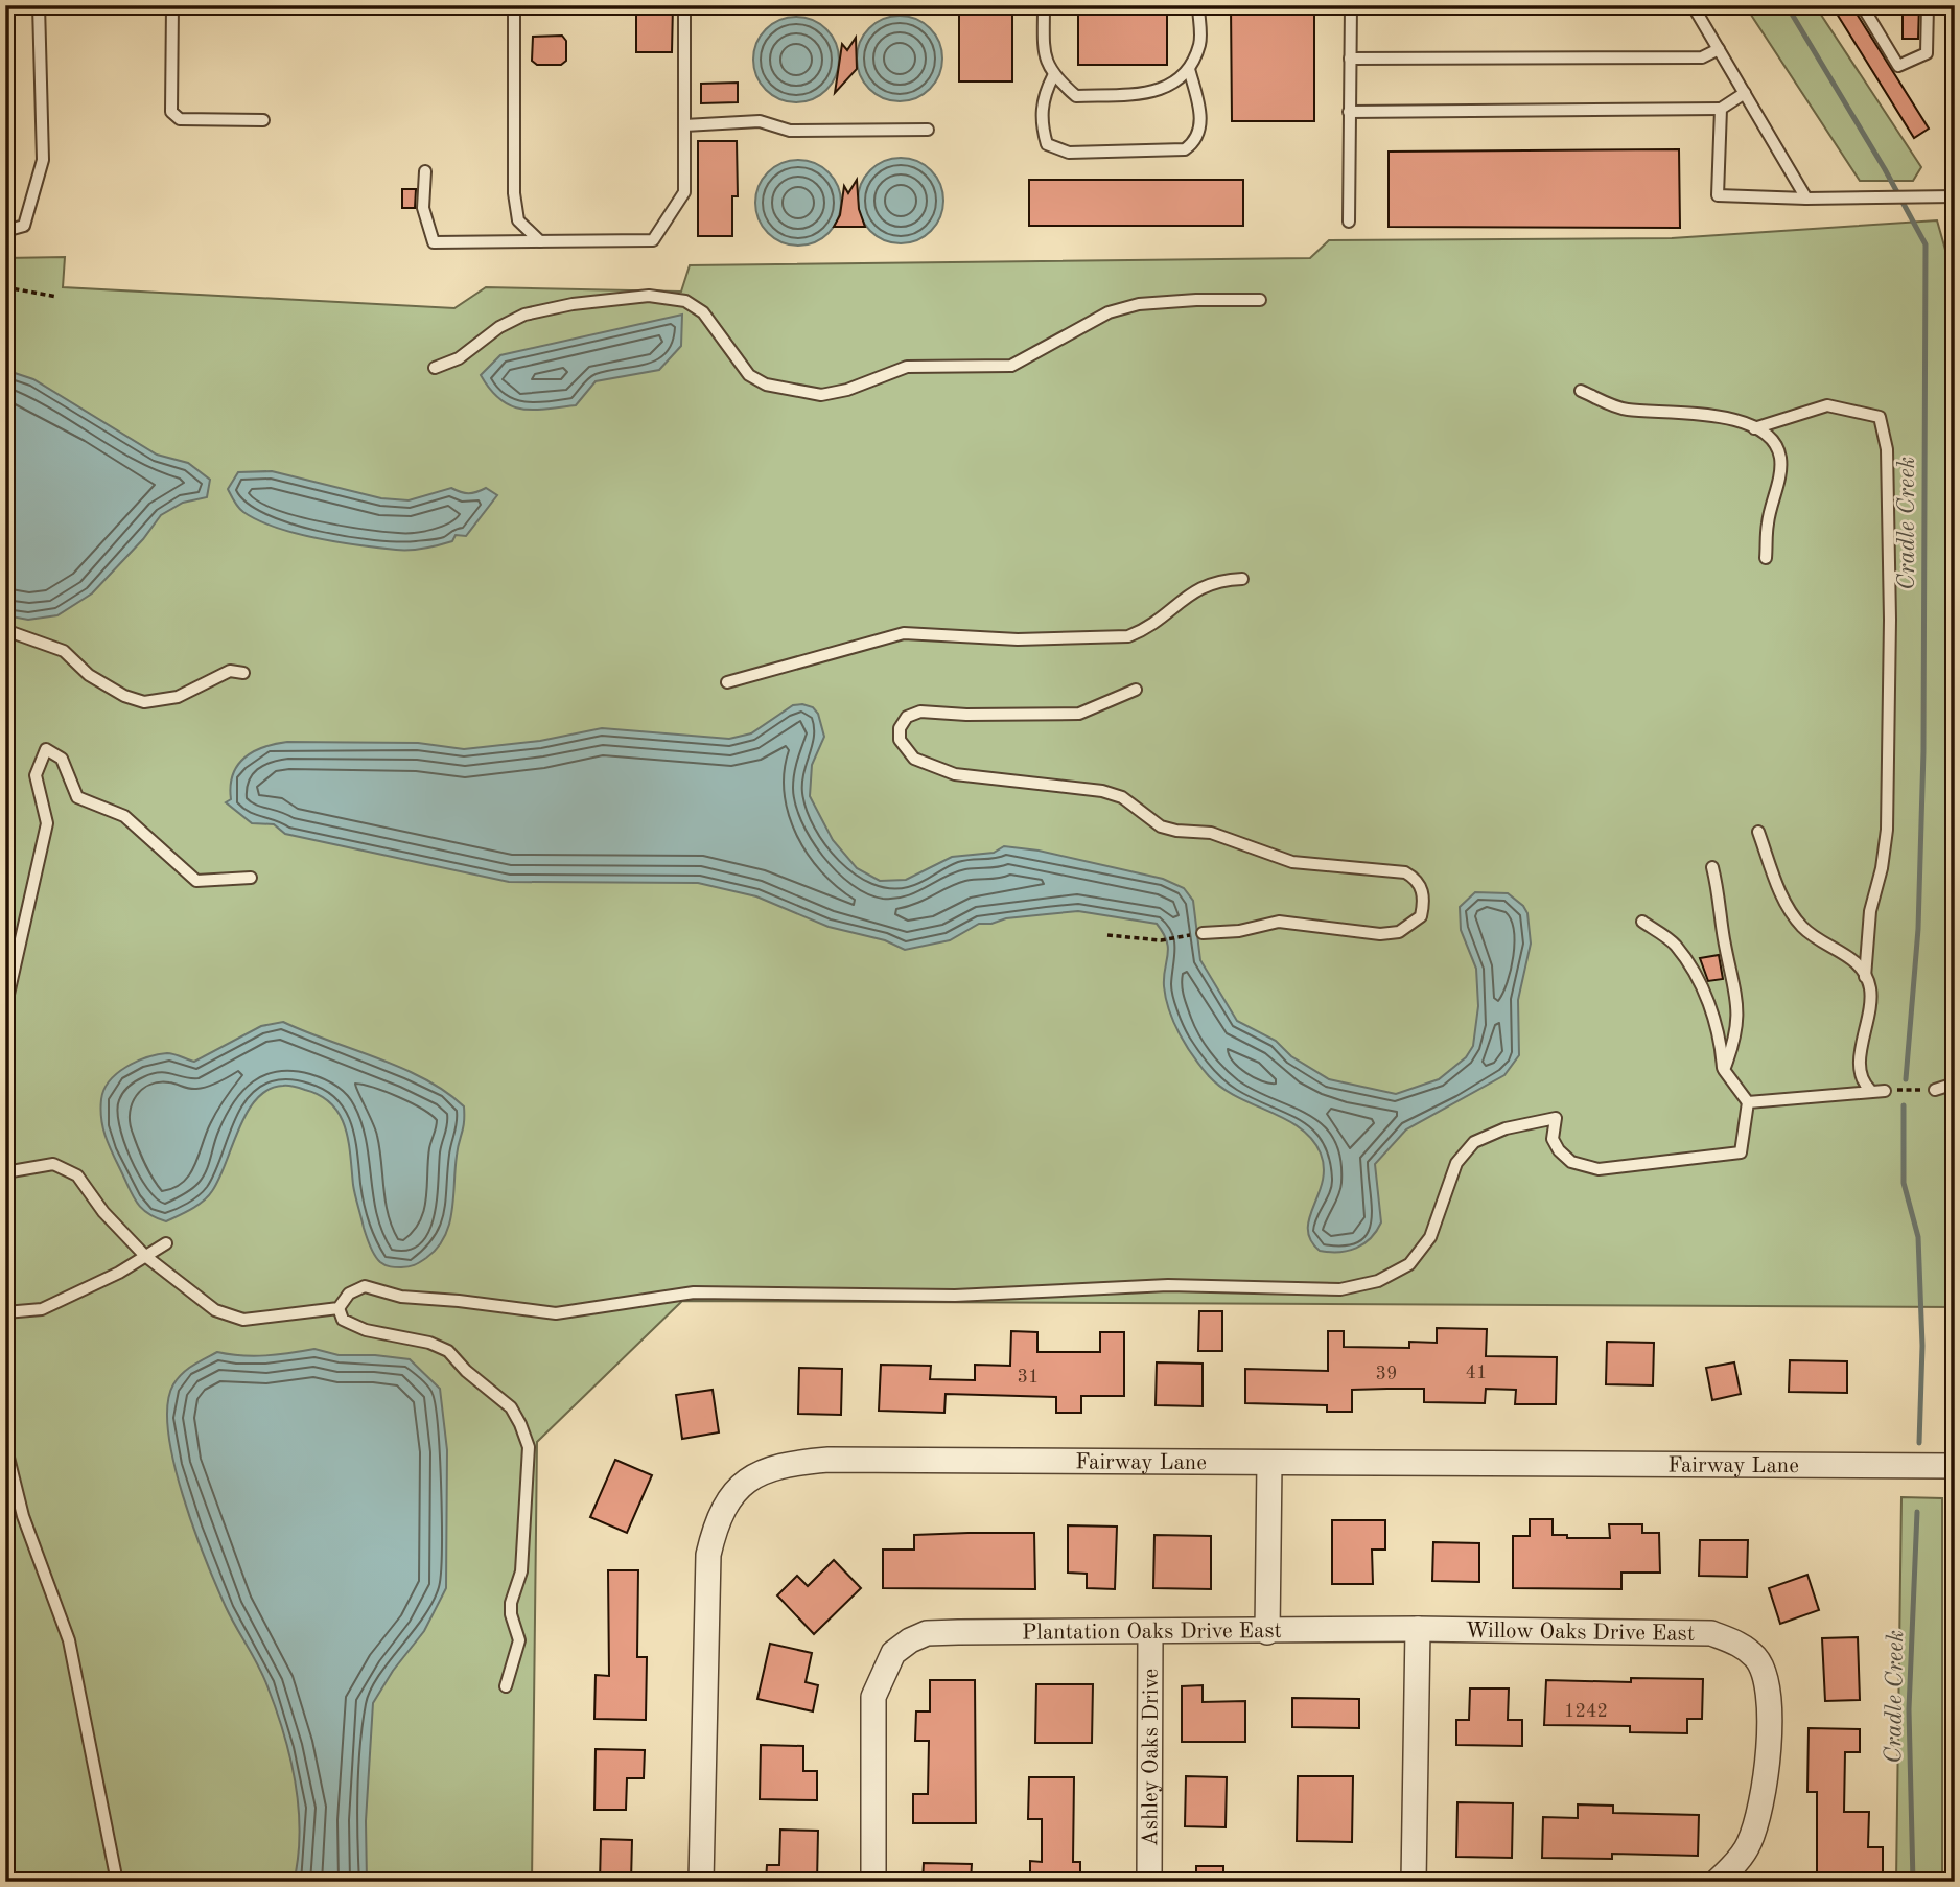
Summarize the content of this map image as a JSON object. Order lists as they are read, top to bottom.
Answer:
{
  "streets": {
    "street": [
      "Fairway Lane",
      "Willow Oaks Drive East",
      "Plantation Oaks Drive East",
      "Ashley Oaks Drive"
    ]
  },
  "crossings": [
    ["Willow Oaks Drive East", "Plantation Oaks Drive East"],
    ["Plantation Oaks Drive East", "Ashley Oaks Drive"]
  ],
  "water": ["Cradle Creek"],
  "house_numbers": [
    "41",
    "39",
    "31",
    "1242"
  ]
}
